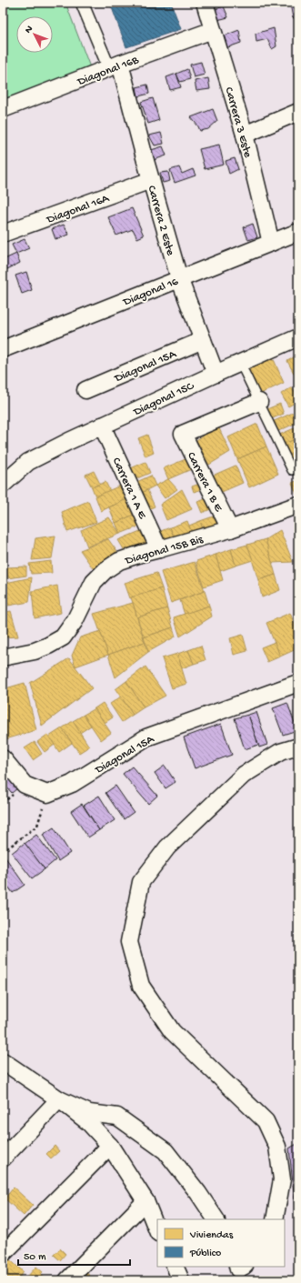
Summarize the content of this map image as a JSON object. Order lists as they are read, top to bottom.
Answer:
{
  "streets": {
    "street": [
      "Diagonal 16B",
      "Carrera 3 Este",
      "Diagonal 16A",
      "Carrera 2 Este",
      "Diagonal 16",
      "Diagonal 15A",
      "Diagonal 15C",
      "Carrera 1 B E",
      "Carrera 1 A E",
      "Diagonal 15B Bis"
    ]
  },
  "crossings": [
    ["Diagonal 16B", "Carrera 3 Este"],
    ["Diagonal 16B", "Carrera 2 Este"],
    ["Carrera 3 Este", "Diagonal 16"],
    ["Diagonal 16A", "Carrera 2 Este"],
    ["Carrera 2 Este", "Diagonal 16"],
    ["Carrera 2 Este", "Diagonal 15A"],
    ["Carrera 2 Este", "Diagonal 15C"],
    ["Diagonal 15C", "Carrera 1 A E"],
    ["Carrera 1 B E", "Diagonal 15B Bis"],
    ["Carrera 1 A E", "Diagonal 15B Bis"]
  ],
  "legend": ["Viviendas", "Público"],
  "scale_bar": "50 m",
  "north": "top left"
}
